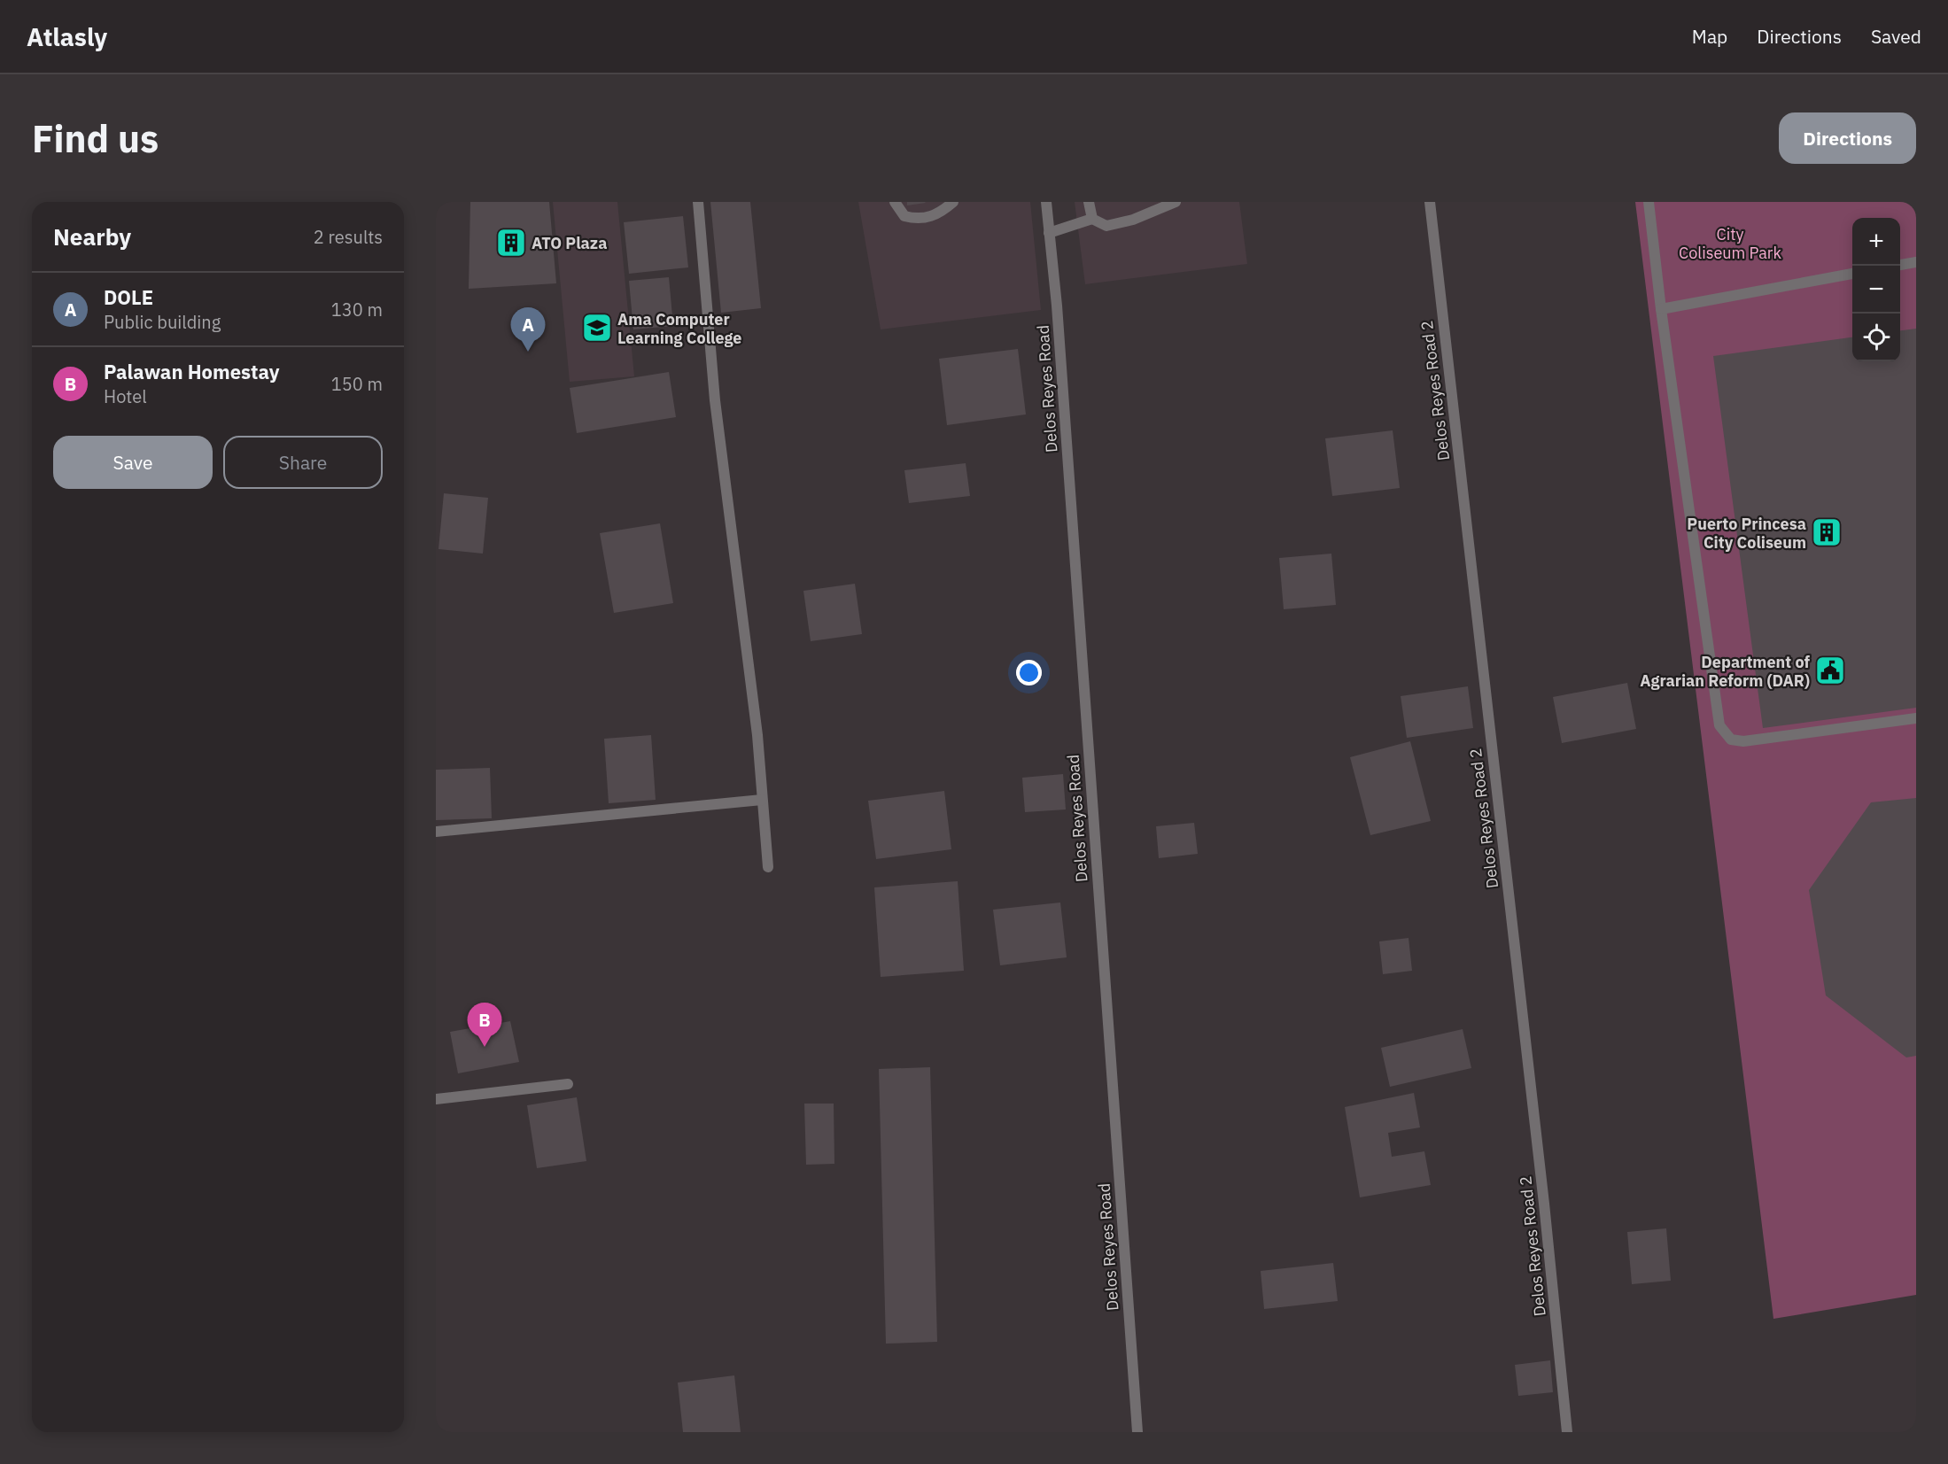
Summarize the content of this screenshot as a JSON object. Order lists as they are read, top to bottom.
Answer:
{
  "streets": {
    "street": ["Delos Reyes Road", "Delos Reyes Road 2"]
  },
  "parks": ["City Coliseum Park"],
  "places": {
    "building": ["ATO Plaza", "Puerto Princesa City Coliseum"],
    "school or university": ["Ama Computer Learning College"],
    "public building": ["Department of Agrarian Reform (DAR)"]
  },
  "page": {
    "header": "Atlasly",
    "nav": ["Map", "Directions", "Saved"],
    "buttons": [
      "Directions",
      ["Save", "Share"]
    ],
    "title": "Find us",
    "heading": ["Nearby", "2 results"],
    "map_buttons": ["+", "−"],
    "list": [
      {
        "mark": "A",
        "name": "DOLE",
        "note": "Public building",
        "value": "130 m"
      },
      {
        "mark": "B",
        "name": "Palawan Homestay",
        "note": "Hotel",
        "value": "150 m"
      }
    ],
    "pins": ["A", "B"]
  }
}
